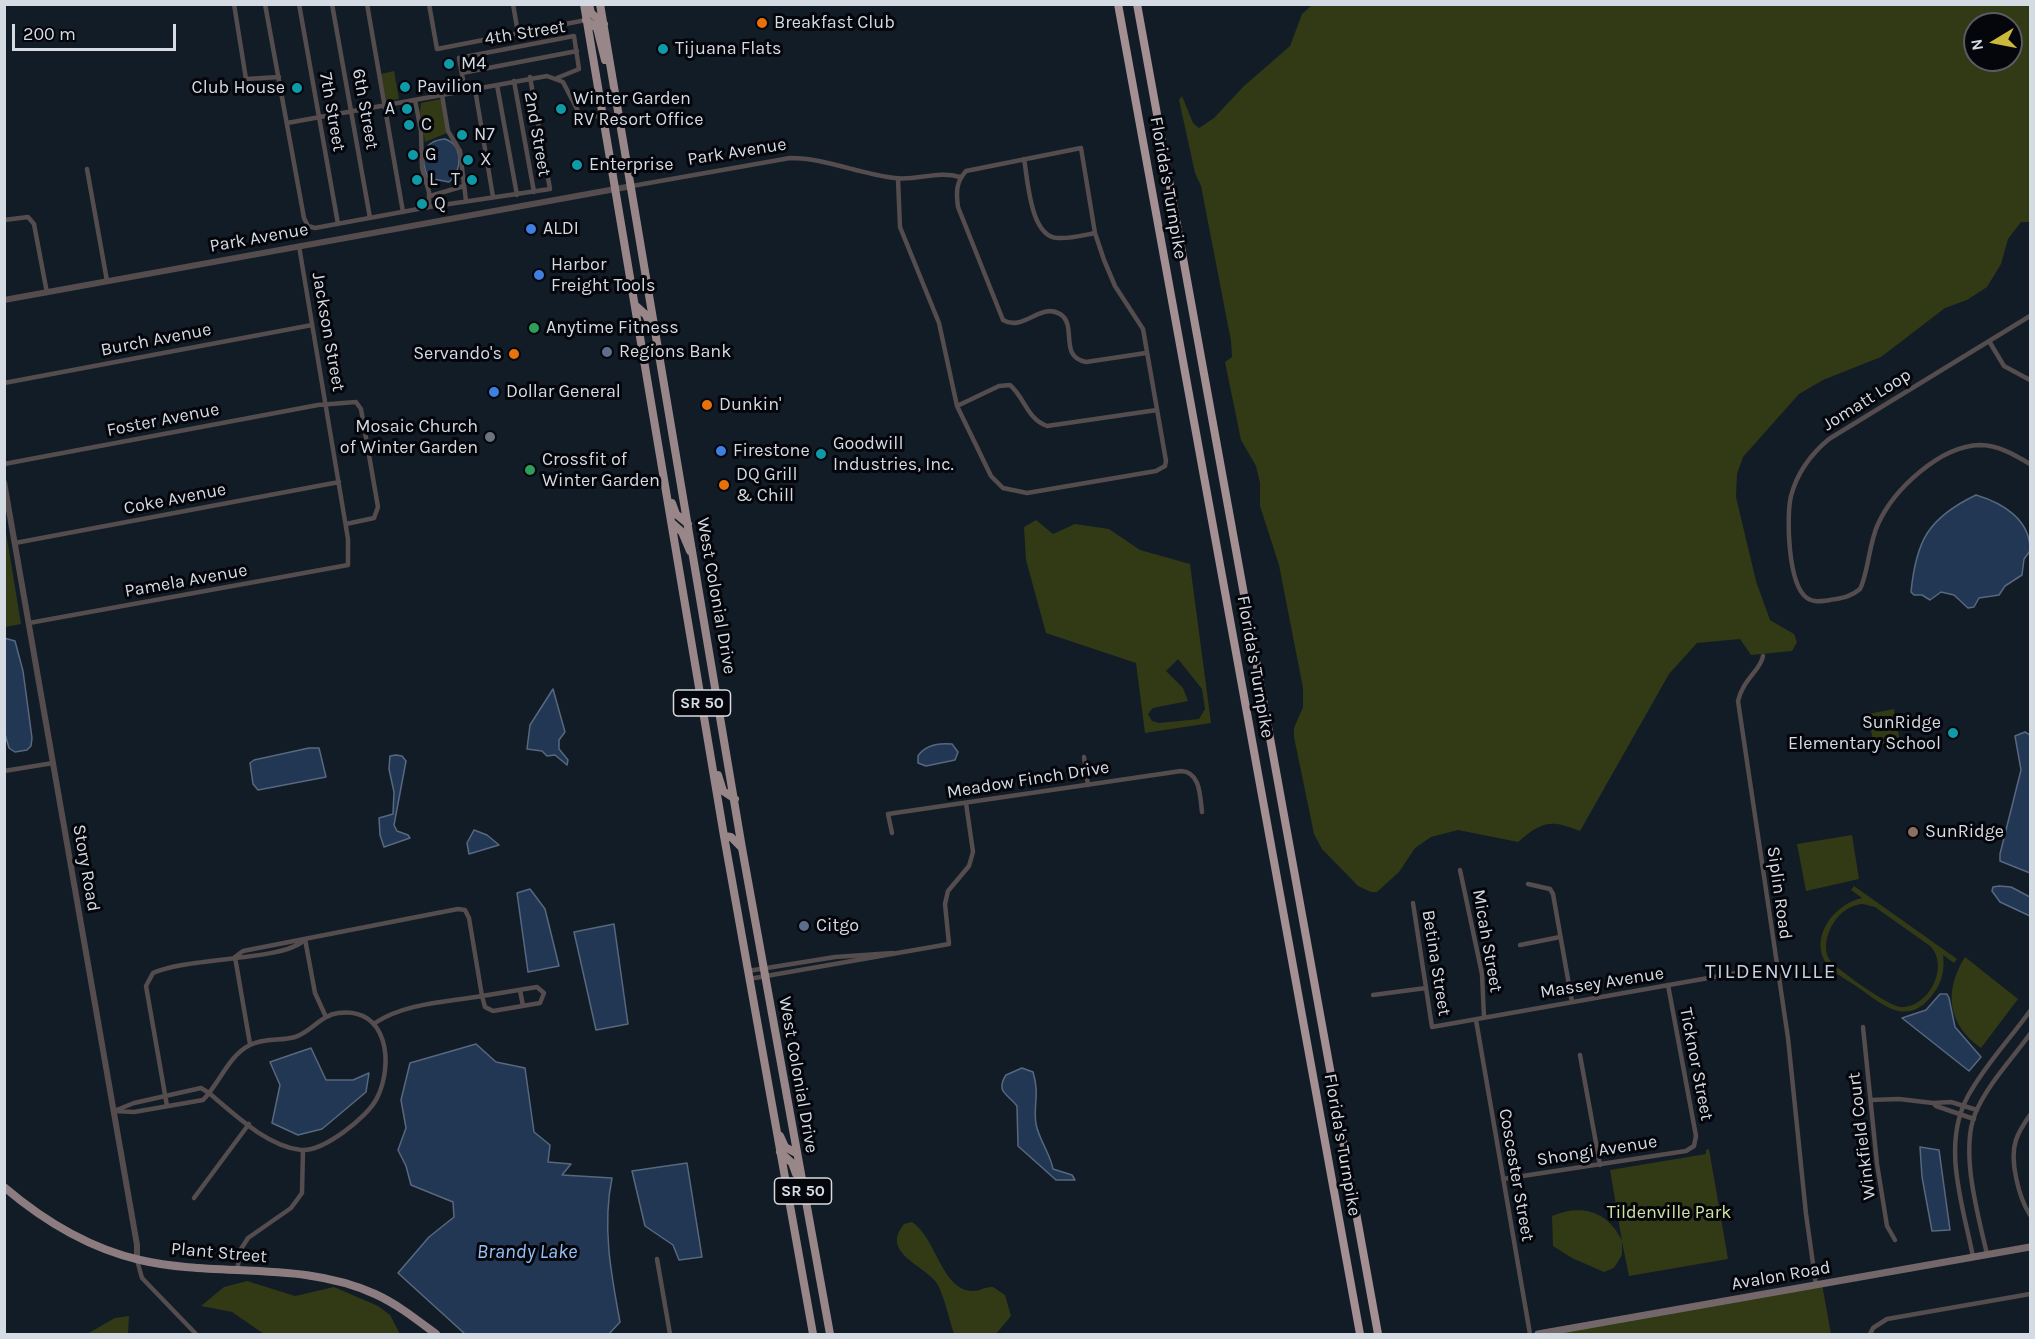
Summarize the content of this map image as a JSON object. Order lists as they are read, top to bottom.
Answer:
{
  "streets": {
    "highway": ["Florida's Turnpike", "West Colonial Drive", "SR 50"],
    "main road": ["Plant Street", "Avalon Road"],
    "street": [
      "4th Street",
      "6th Street",
      "7th Street",
      "2nd Street",
      "Park Avenue",
      "Jackson Street",
      "Burch Avenue",
      "Jomatt Loop",
      "Foster Avenue",
      "Coke Avenue",
      "Pamela Avenue",
      "Meadow Finch Drive",
      "Story Road",
      "Siplin Road",
      "Micah Street",
      "Betina Street",
      "Massey Avenue",
      "Ticknor Street",
      "Winkfield Court",
      "Shongi Avenue",
      "Coscester Street"
    ]
  },
  "crossings": [
    ["Park Avenue", "Jackson Street"],
    ["Park Avenue", "West Colonial Drive"],
    ["Jackson Street", "Burch Avenue"],
    ["Jackson Street", "Foster Avenue"],
    ["Jackson Street", "Coke Avenue"],
    ["Jackson Street", "Pamela Avenue"],
    ["Coke Avenue", "Story Road"],
    ["Pamela Avenue", "Story Road"],
    ["Story Road", "Plant Street"],
    ["Siplin Road", "Massey Avenue"],
    ["Siplin Road", "Avalon Road"],
    ["Micah Street", "Massey Avenue"],
    ["Betina Street", "Massey Avenue"],
    ["Massey Avenue", "Ticknor Street"],
    ["Massey Avenue", "Coscester Street"],
    ["Ticknor Street", "Shongi Avenue"],
    ["Shongi Avenue", "Coscester Street"]
  ],
  "districts": ["TILDENVILLE"],
  "water": ["Brandy Lake"],
  "parks": ["Tildenville Park"],
  "places": [
    "Breakfast Club",
    "Tijuana Flats",
    "M4",
    "Pavilion",
    "Club House",
    "A",
    "Winter Garden RV Resort Office",
    "C",
    "N7",
    "G",
    "X",
    "Enterprise",
    "L",
    "T",
    "Q",
    "ALDI",
    "Harbor Freight Tools",
    "Anytime Fitness",
    "Regions Bank",
    "Servando's",
    "Dollar General",
    "Dunkin'",
    "Mosaic Church of Winter Garden",
    "Firestone",
    "Goodwill Industries, Inc.",
    "Crossfit of Winter Garden",
    "DQ Grill & Chill",
    "SunRidge Elementary School",
    "SunRidge",
    "Citgo"
  ],
  "scale_bar": "200 m",
  "north": "left"
}
